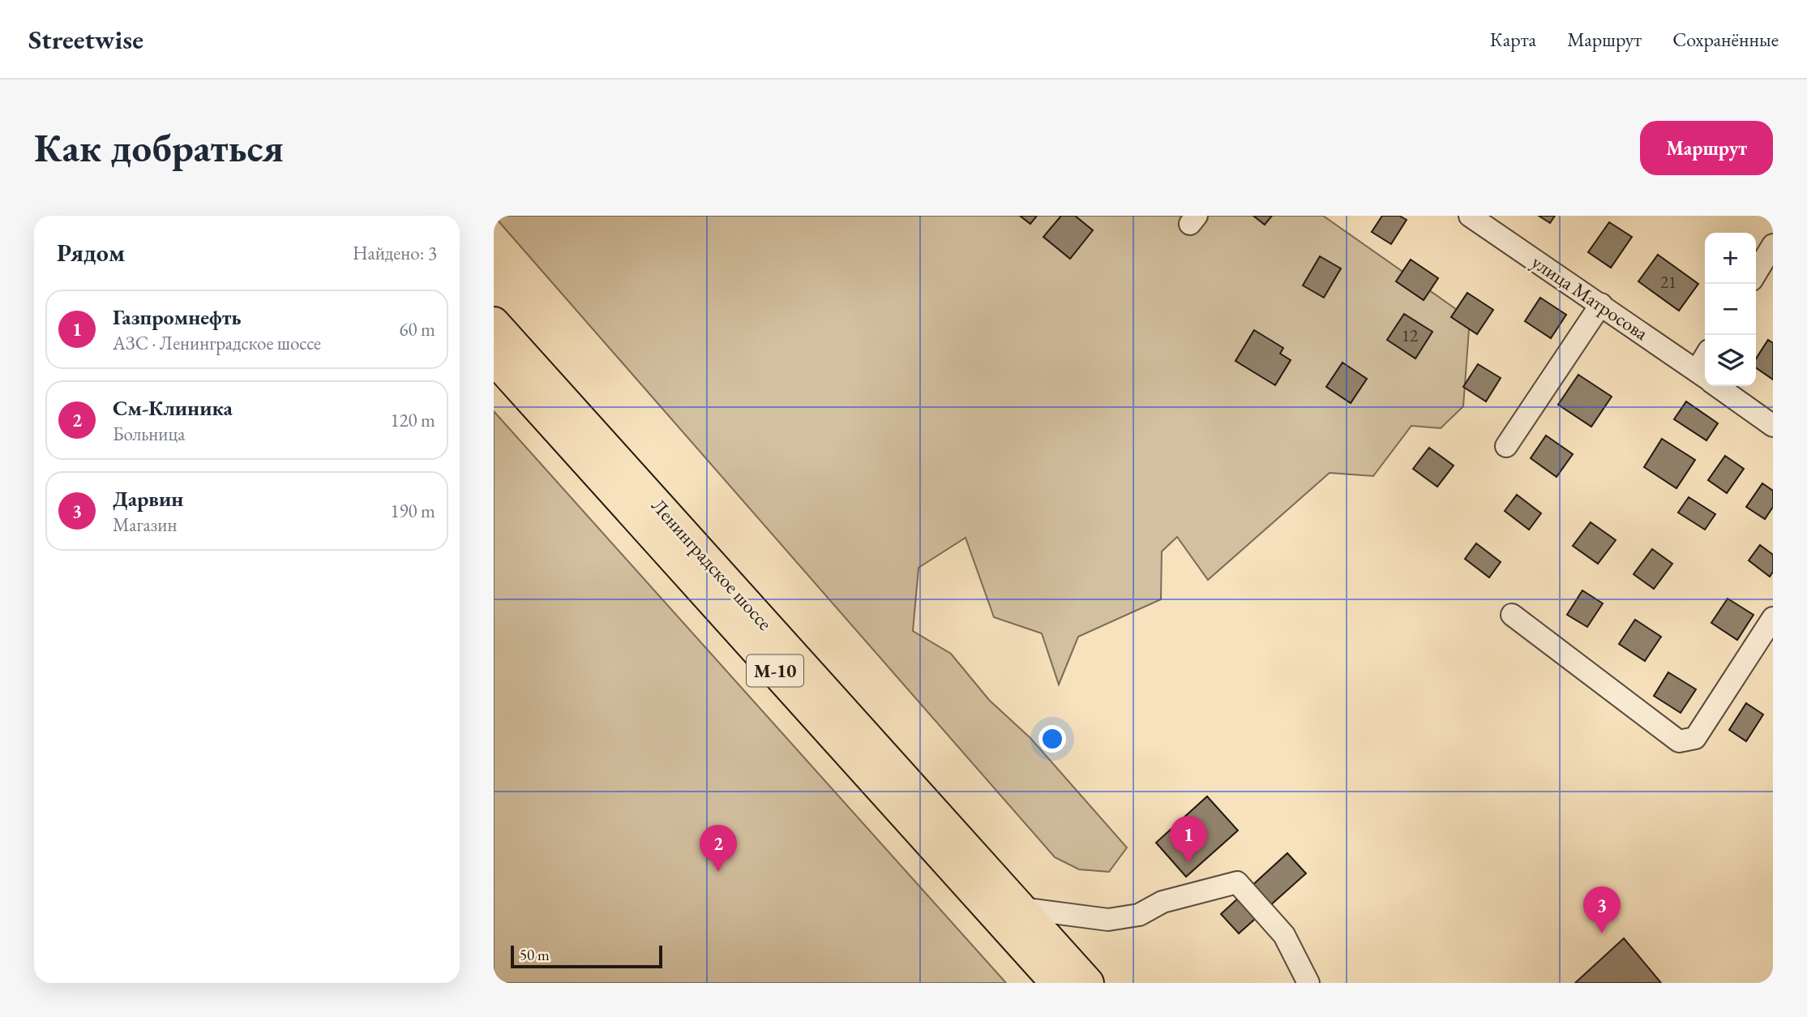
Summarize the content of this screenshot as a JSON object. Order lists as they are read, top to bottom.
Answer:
{
  "streets": {
    "highway": ["Ленинградское шоссе", "М-10"],
    "street": ["улица Матросова"]
  },
  "house_numbers": ["21", "12"],
  "scale_bar": "50 m",
  "page": {
    "header": "Streetwise",
    "nav": ["Карта", "Маршрут", "Сохранённые"],
    "buttons": "Маршрут",
    "title": "Как добраться",
    "heading": ["Рядом", "Найдено: 3"],
    "map_buttons": ["+", "−"],
    "list": [
      {
        "mark": "1",
        "name": "Газпромнефть",
        "note": "АЗС · Ленинградское шоссе",
        "value": "60 m"
      },
      {
        "mark": "2",
        "name": "См-Клиника",
        "note": "Больница",
        "value": "120 m"
      },
      {
        "mark": "3",
        "name": "Дарвин",
        "note": "Магазин",
        "value": "190 m"
      }
    ],
    "pins": ["1", "2", "3"],
    "scale": "50 m"
  }
}
